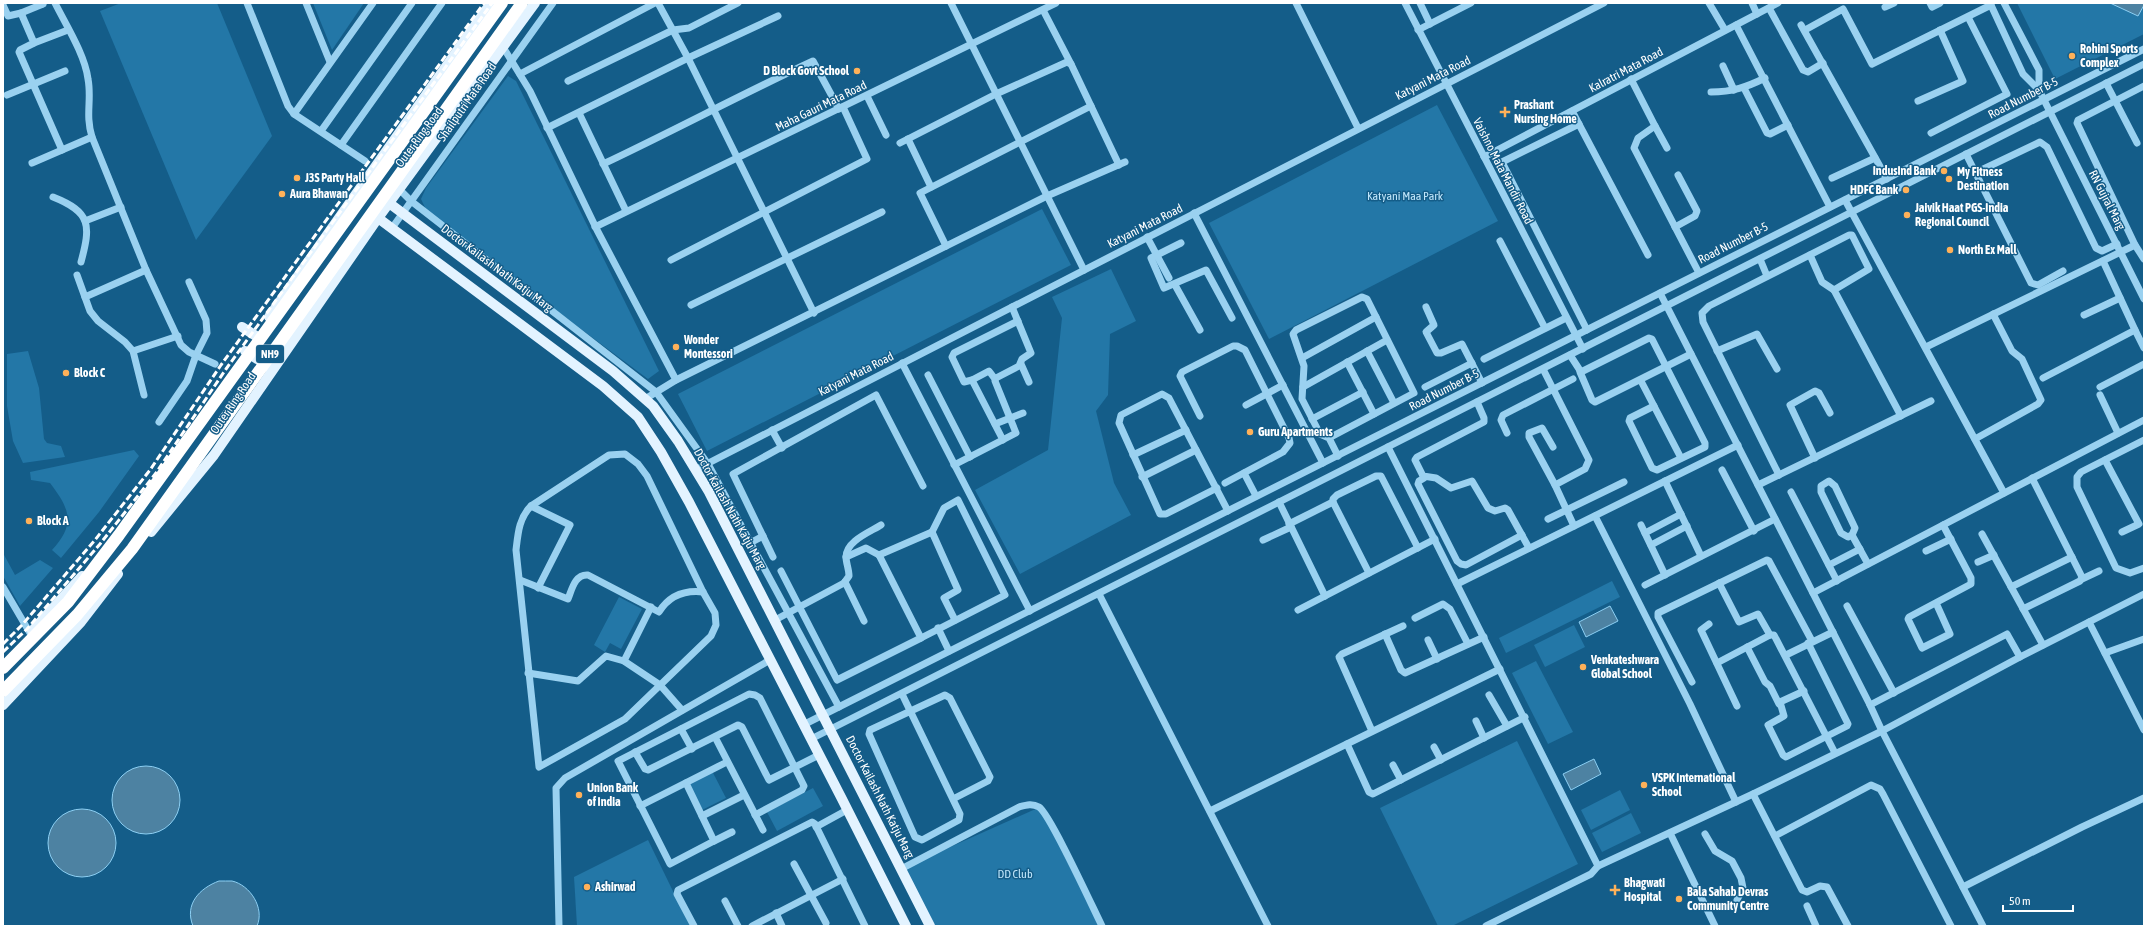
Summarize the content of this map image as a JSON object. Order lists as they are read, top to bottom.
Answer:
{
  "streets": {
    "highway": ["Outer Ring Road", "NH9"],
    "main road": ["Doctor Kailash Nath Katju Marg"],
    "street": [
      "Kalratri Mata Road",
      "Katyani Mata Road",
      "Road Number B-5",
      "Shailputri Mata Road",
      "Maha Gauri Mata Road",
      "Vaishno Mata Mandir Road",
      "RN Gujral Marg"
    ]
  },
  "crossings": [
    ["Kalratri Mata Road", "Vaishno Mata Mandir Road"],
    ["Katyani Mata Road", "Vaishno Mata Mandir Road"],
    ["Katyani Mata Road", "Doctor Kailash Nath Katju Marg"],
    ["Road Number B-5", "Vaishno Mata Mandir Road"],
    ["Road Number B-5", "RN Gujral Marg"],
    ["Road Number B-5", "Doctor Kailash Nath Katju Marg"],
    ["Shailputri Mata Road", "Doctor Kailash Nath Katju Marg"],
    ["Outer Ring Road", "Doctor Kailash Nath Katju Marg"]
  ],
  "parks": ["Katyani Maa Park", "DD Club"],
  "places": {
    "other": [
      "Rohini Sports Complex",
      "D Block Govt School",
      "IndusInd Bank",
      "J3S Party Hall",
      "My Fitness Destination",
      "HDFC Bank",
      "Aura Bhawan",
      "Jaivik Haat PGS-India Regional Council",
      "North Ex Mall",
      "Wonder Montessori",
      "Block C",
      "Guru Apartments",
      "Block A",
      "Venkateshwara Global School",
      "VSPK International School",
      "Union Bank of India",
      "Ashirwad",
      "Bala Sahab Devras Community Centre"
    ],
    "health": ["Prashant Nursing Home", "Bhagwati Hospital"]
  },
  "scale_bar": "50 m"
}
